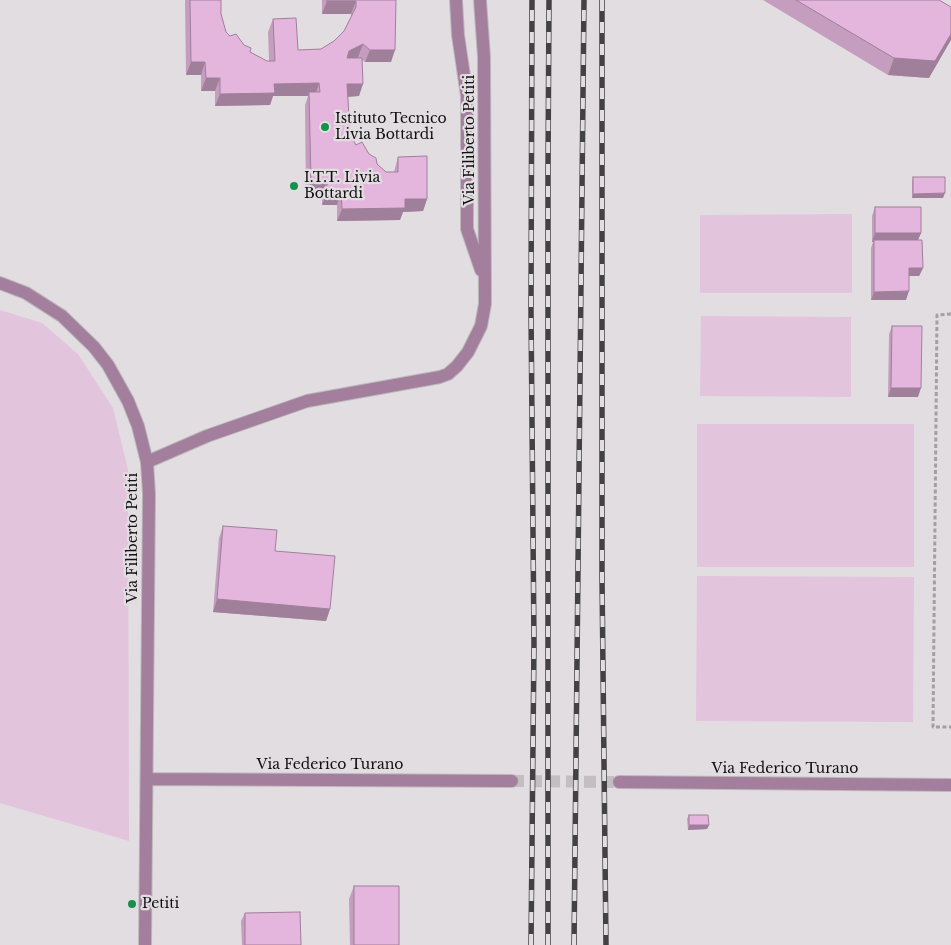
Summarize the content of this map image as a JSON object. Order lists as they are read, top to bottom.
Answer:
{
  "streets": {
    "street": ["Via Filiberto Petiti", "Via Federico Turano"]
  },
  "crossings": [
    ["Via Filiberto Petiti", "Via Federico Turano"]
  ],
  "places": ["Istituto Tecnico Livia Bottardi", "I.T.T. Livia Bottardi", "Petiti"]
}
